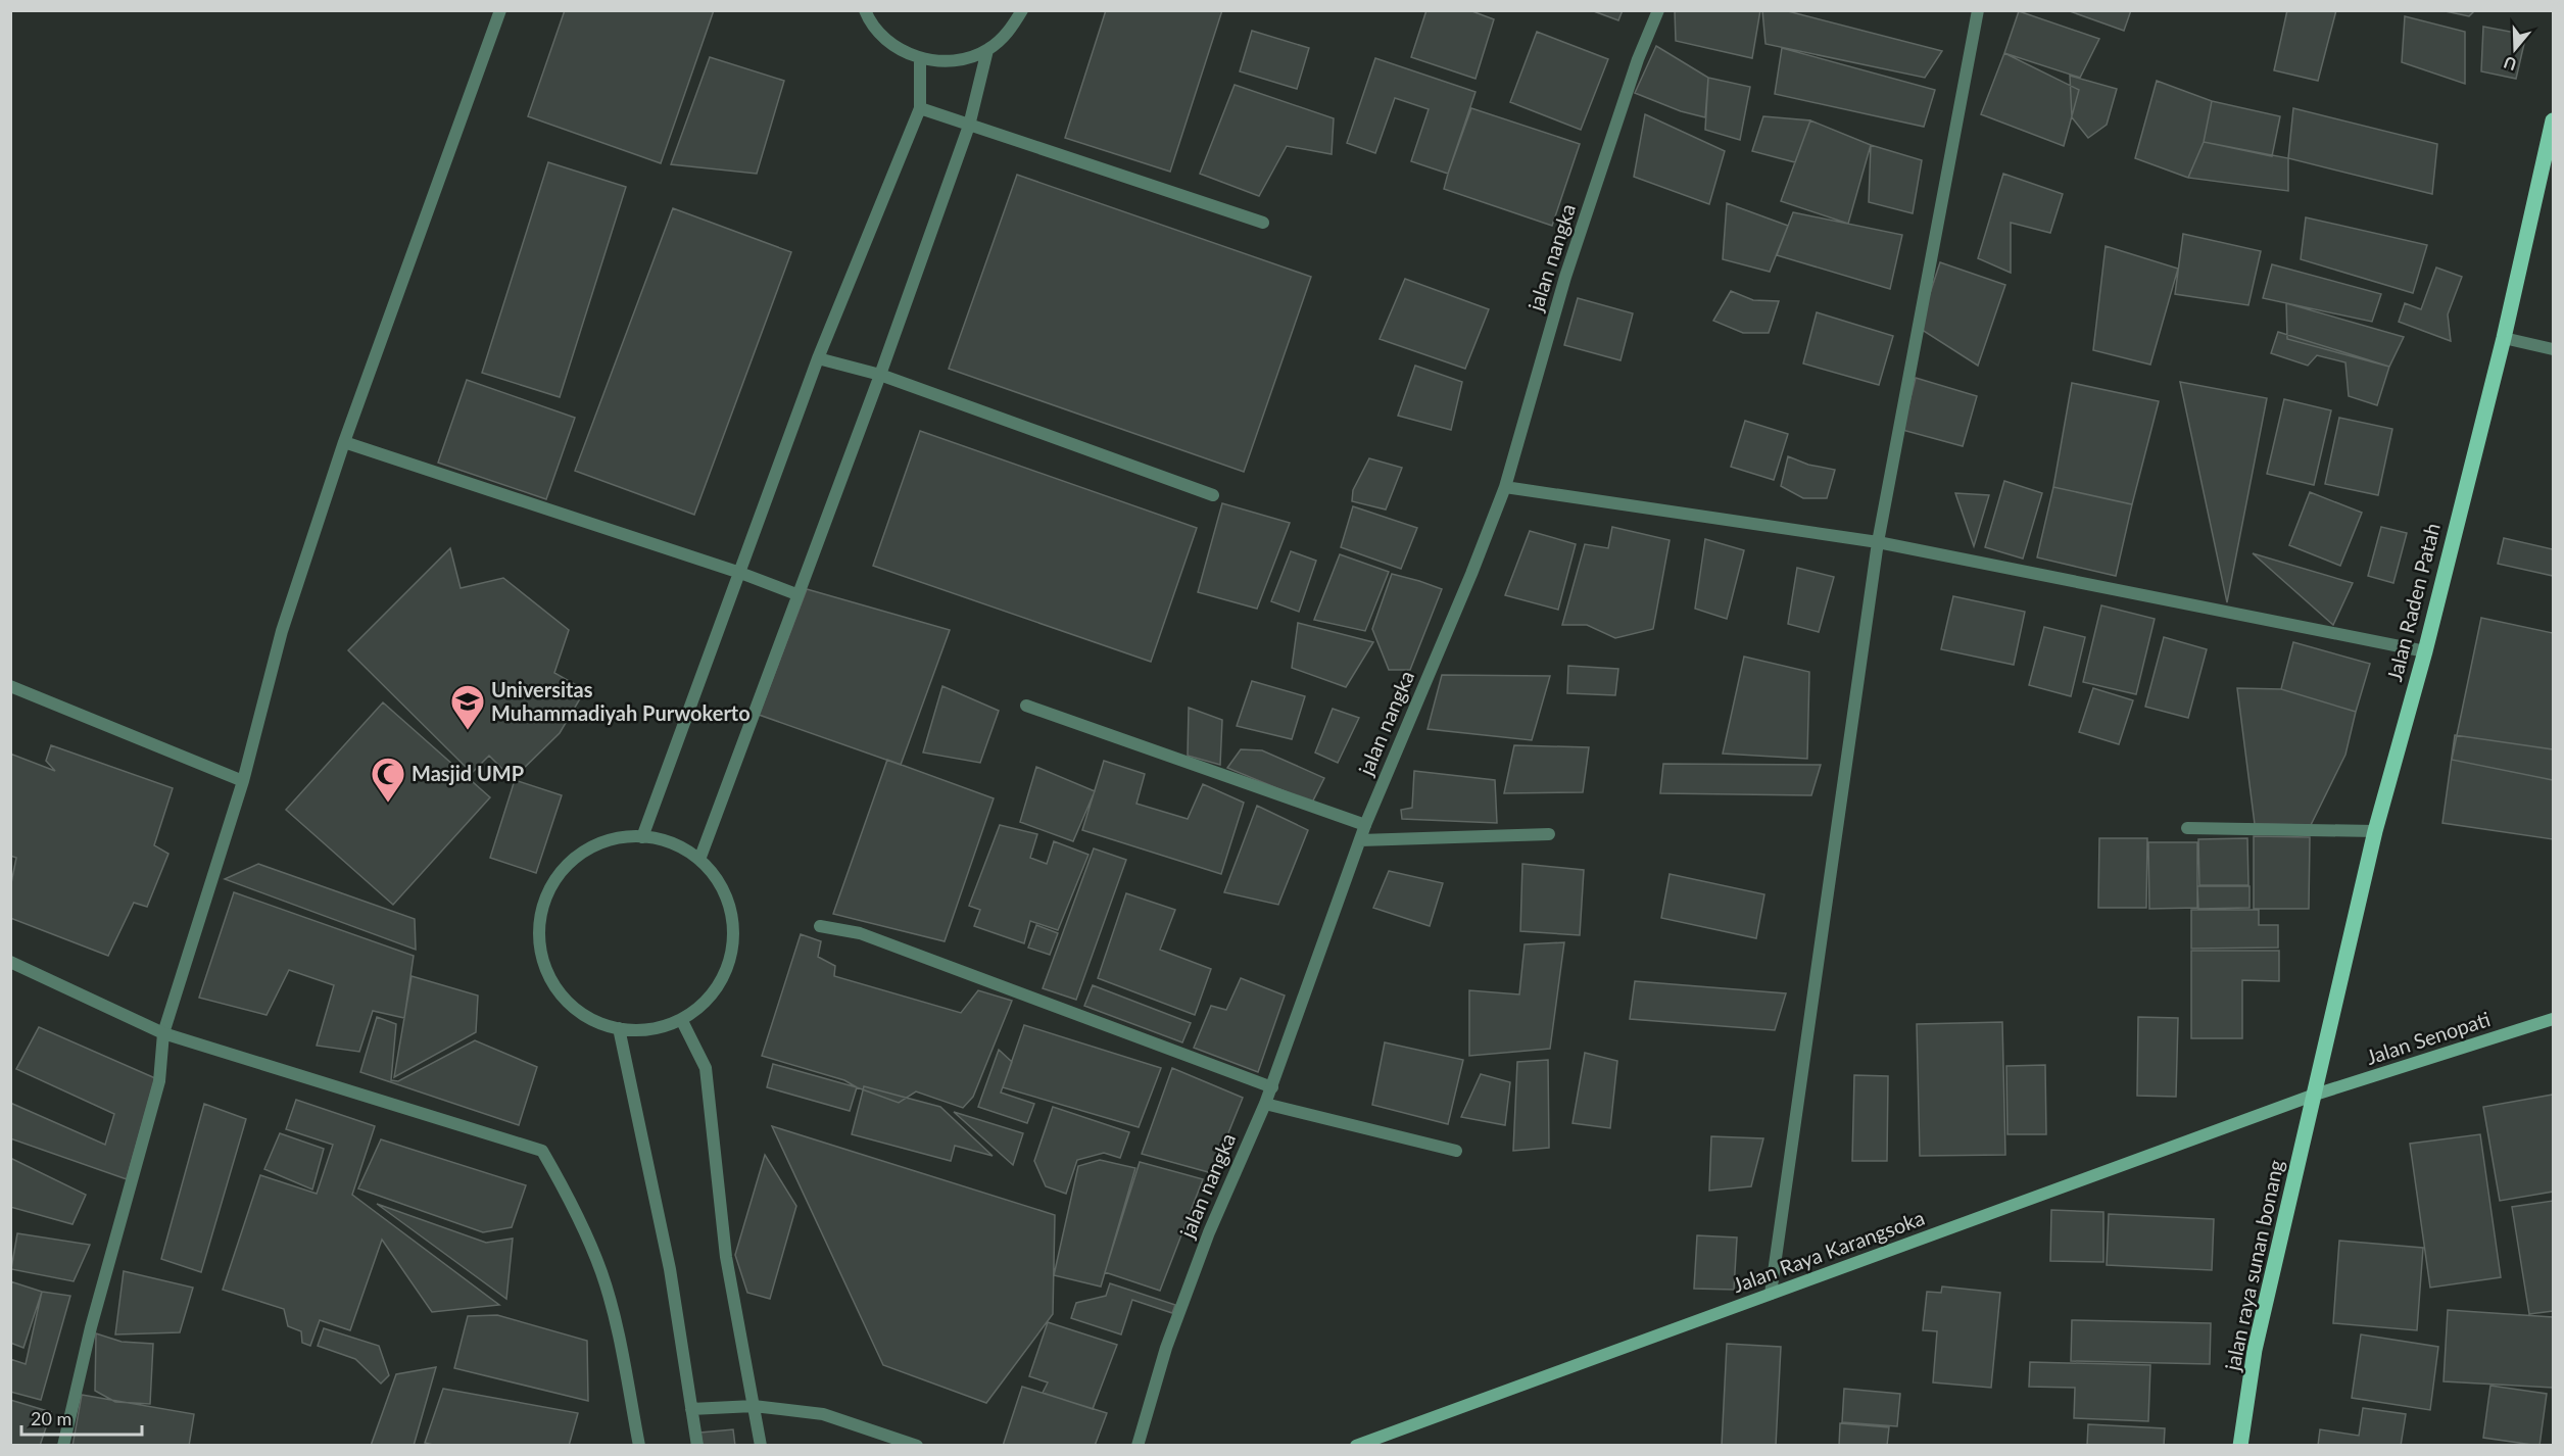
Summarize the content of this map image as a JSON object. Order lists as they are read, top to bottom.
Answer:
{
  "streets": {
    "main road": [
      "Jalan Raden Patah",
      "Jalan Senopati",
      "Jalan Raya Karangsoka",
      "jalan raya sunan bonang"
    ],
    "street": ["jalan nangka"]
  },
  "crossings": [
    ["Jalan Raden Patah", "Jalan Senopati"],
    ["Jalan Raden Patah", "Jalan Raya Karangsoka"],
    ["Jalan Raden Patah", "jalan raya sunan bonang"],
    ["Jalan Senopati", "Jalan Raya Karangsoka"],
    ["Jalan Senopati", "jalan raya sunan bonang"],
    ["Jalan Raya Karangsoka", "jalan raya sunan bonang"]
  ],
  "places": {
    "school or university": ["Universitas Muhammadiyah Purwokerto"],
    "mosque": ["Masjid UMP"]
  },
  "scale_bar": "20 m",
  "north": "bottom"
}
